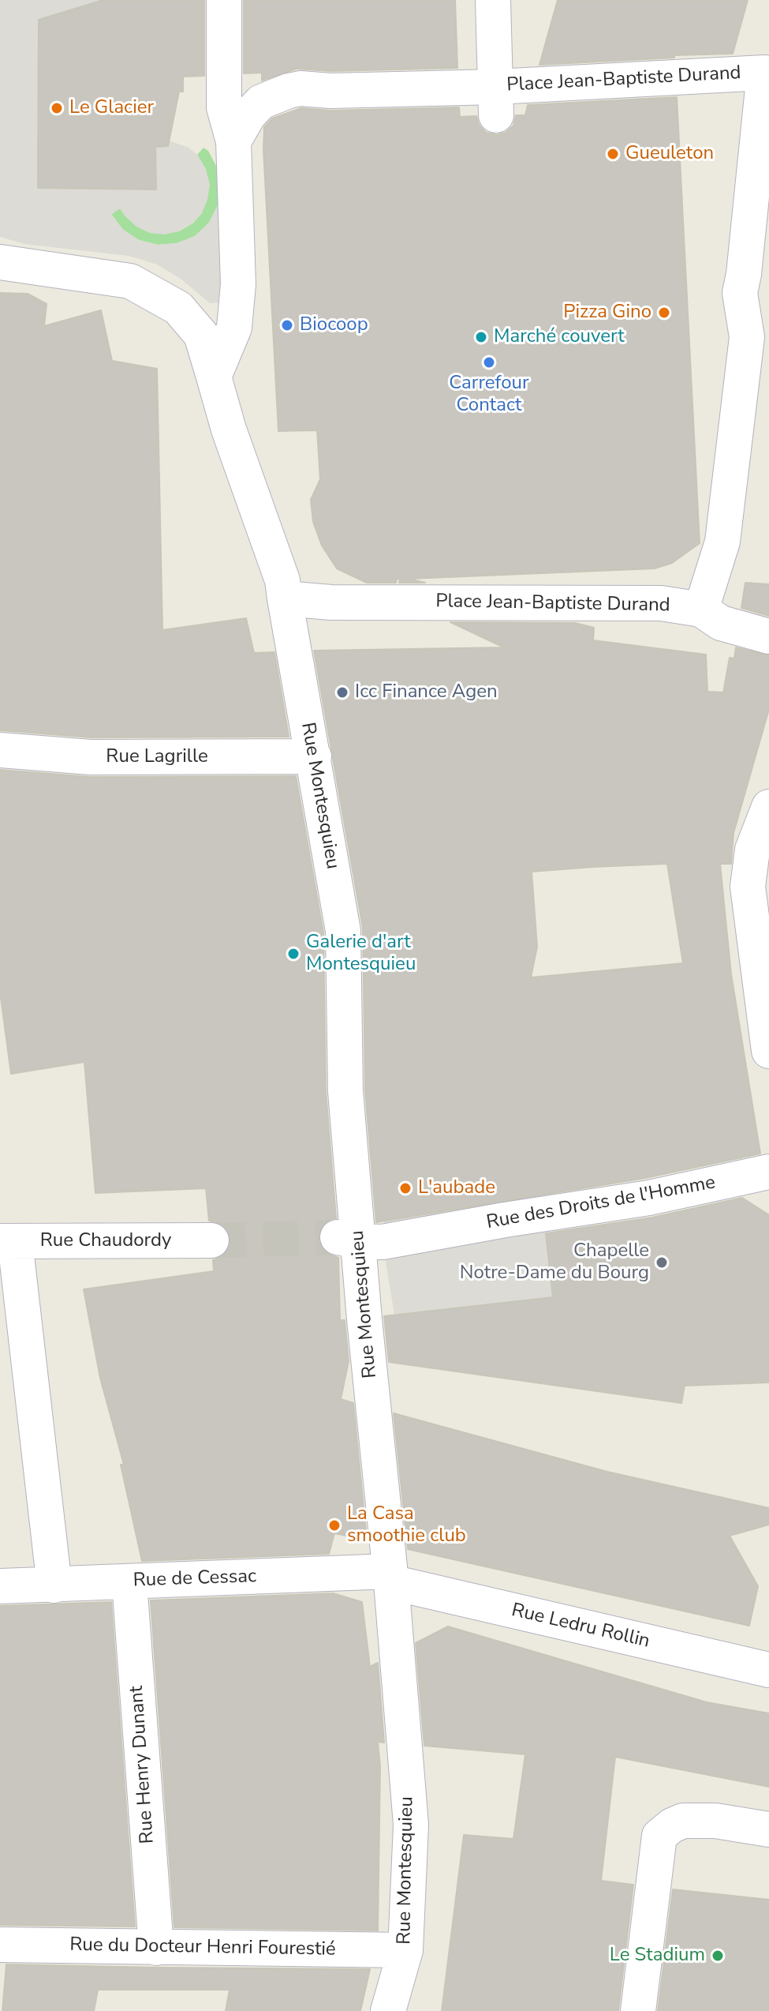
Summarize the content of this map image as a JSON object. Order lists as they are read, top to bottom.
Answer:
{
  "streets": {
    "street": [
      "Place Jean-Baptiste Durand",
      "Rue Lagrille",
      "Rue Montesquieu",
      "Rue des Droits de l'Homme",
      "Rue Chaudordy",
      "Rue de Cessac",
      "Rue Ledru Rollin",
      "Rue Henry Dunant",
      "Rue du Docteur Henri Fourestié"
    ]
  },
  "crossings": [
    ["Place Jean-Baptiste Durand", "Rue Montesquieu"],
    ["Rue Lagrille", "Rue Montesquieu"],
    ["Rue Montesquieu", "Rue des Droits de l'Homme"],
    ["Rue Montesquieu", "Rue de Cessac"],
    ["Rue Montesquieu", "Rue Ledru Rollin"],
    ["Rue Montesquieu", "Rue du Docteur Henri Fourestié"],
    ["Rue de Cessac", "Rue Ledru Rollin"],
    ["Rue de Cessac", "Rue Henry Dunant"],
    ["Rue Henry Dunant", "Rue du Docteur Henri Fourestié"]
  ],
  "places": [
    "Le Glacier",
    "Gueuleton",
    "Pizza Gino",
    "Biocoop",
    "Marché couvert",
    "Carrefour Contact",
    "Icc Finance Agen",
    "Galerie d'art Montesquieu",
    "L'aubade",
    "Chapelle Notre-Dame du Bourg",
    "La Casa smoothie club",
    "Le Stadium"
  ]
}
